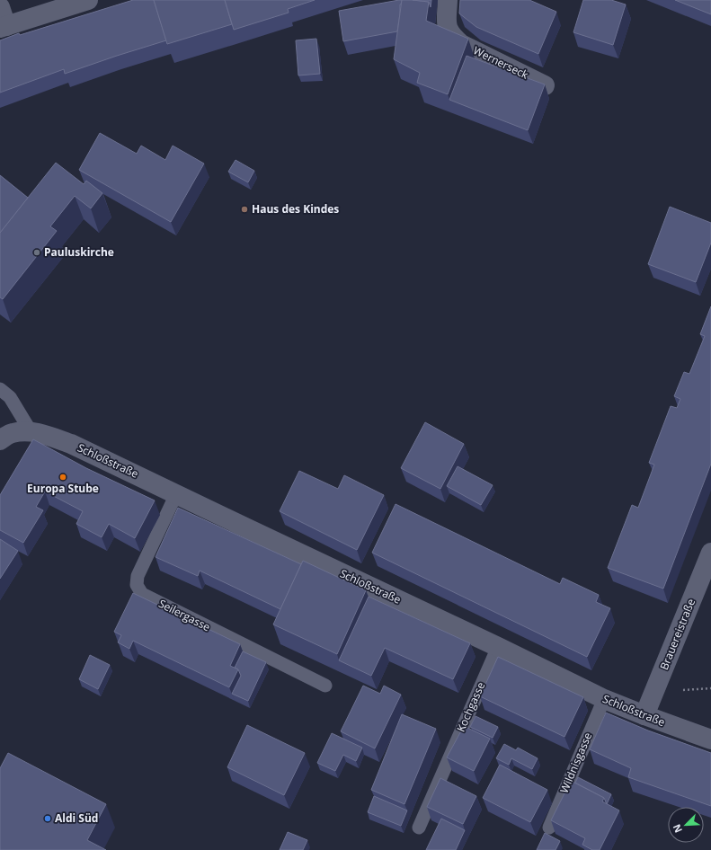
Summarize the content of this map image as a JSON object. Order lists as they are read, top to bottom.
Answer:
{
  "streets": {
    "street": ["Wernerseck", "Schloßstraße", "Brauereistraße"],
    "lane": ["Seilergasse", "Kochgasse", "Wildnisgasse"]
  },
  "crossings": [
    ["Schloßstraße", "Seilergasse"],
    ["Schloßstraße", "Brauereistraße"],
    ["Schloßstraße", "Kochgasse"],
    ["Schloßstraße", "Wildnisgasse"]
  ],
  "places": [
    "Haus des Kindes",
    "Pauluskirche",
    "Europa Stube",
    "Aldi Süd"
  ],
  "north": "bottom left"
}
